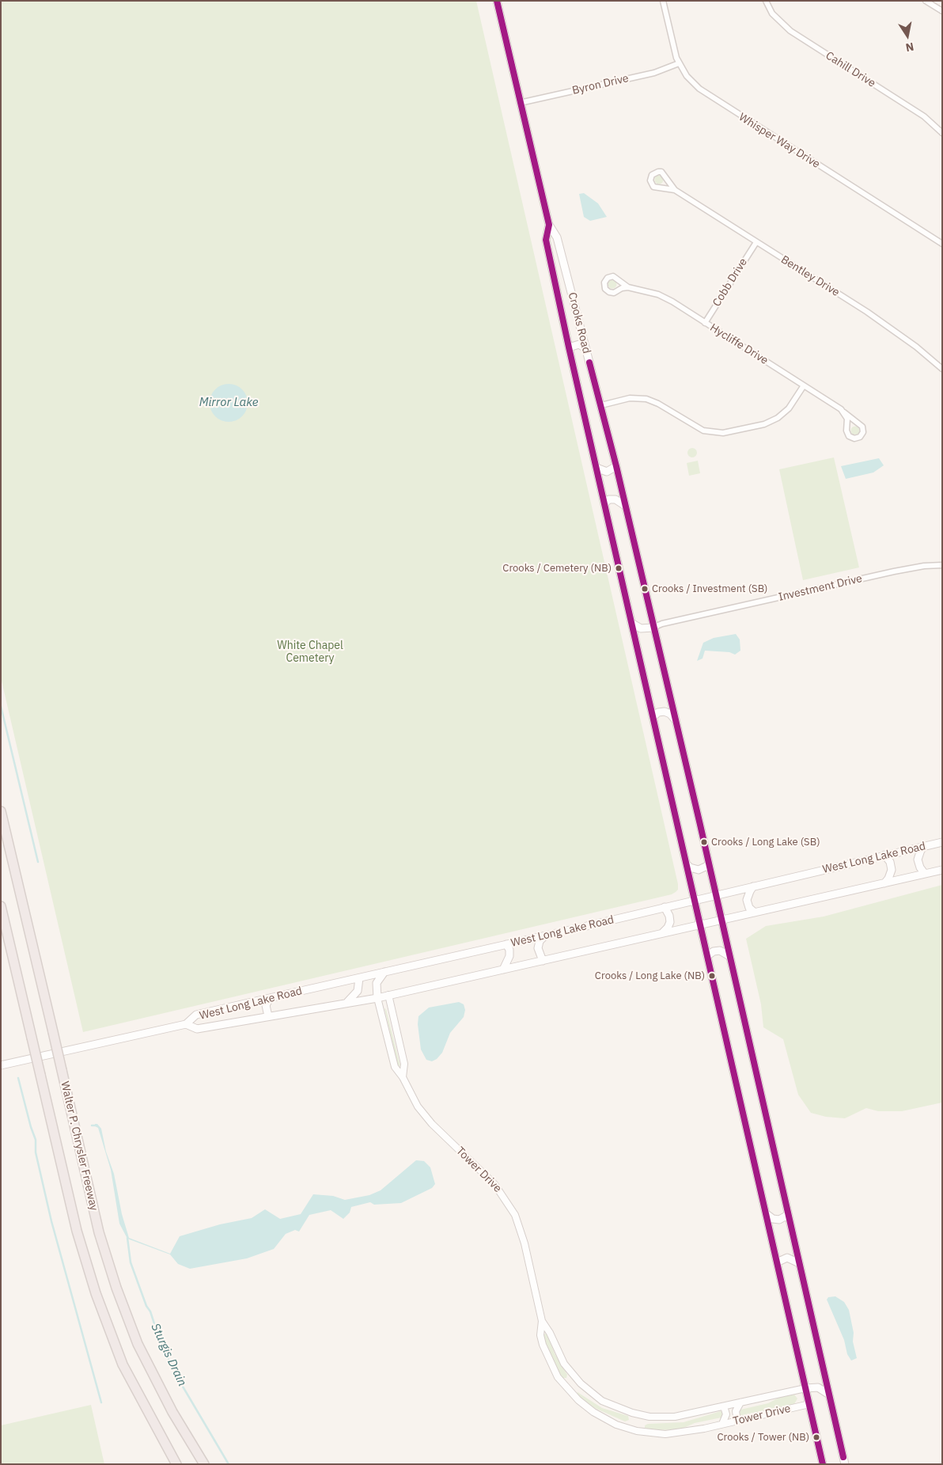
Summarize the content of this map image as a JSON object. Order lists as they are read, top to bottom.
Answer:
{
  "streets": {
    "highway": ["Walter P. Chrysler Freeway"],
    "main road": ["Crooks Road", "West Long Lake Road"],
    "street": [
      "Cahill Drive",
      "Byron Drive",
      "Whisper Way Drive",
      "Bentley Drive",
      "Cobb Drive",
      "Hycliffe Drive",
      "Investment Drive",
      "Tower Drive"
    ]
  },
  "crossings": [
    ["Byron Drive", "Whisper Way Drive"],
    ["Byron Drive", "Crooks Road"],
    ["Bentley Drive", "Cobb Drive"],
    ["Cobb Drive", "Hycliffe Drive"],
    ["Crooks Road", "Investment Drive"],
    ["Crooks Road", "West Long Lake Road"],
    ["Crooks Road", "Tower Drive"],
    ["West Long Lake Road", "Tower Drive"]
  ],
  "water": ["Mirror Lake", "Sturgis Drain"],
  "parks": ["White Chapel Cemetery"],
  "places": [
    "Crooks / Cemetery (NB)",
    "Crooks / Investment (SB)",
    "Crooks / Long Lake (SB)",
    "Crooks / Long Lake (NB)",
    "Crooks / Tower (NB)"
  ],
  "north": "bottom"
}
